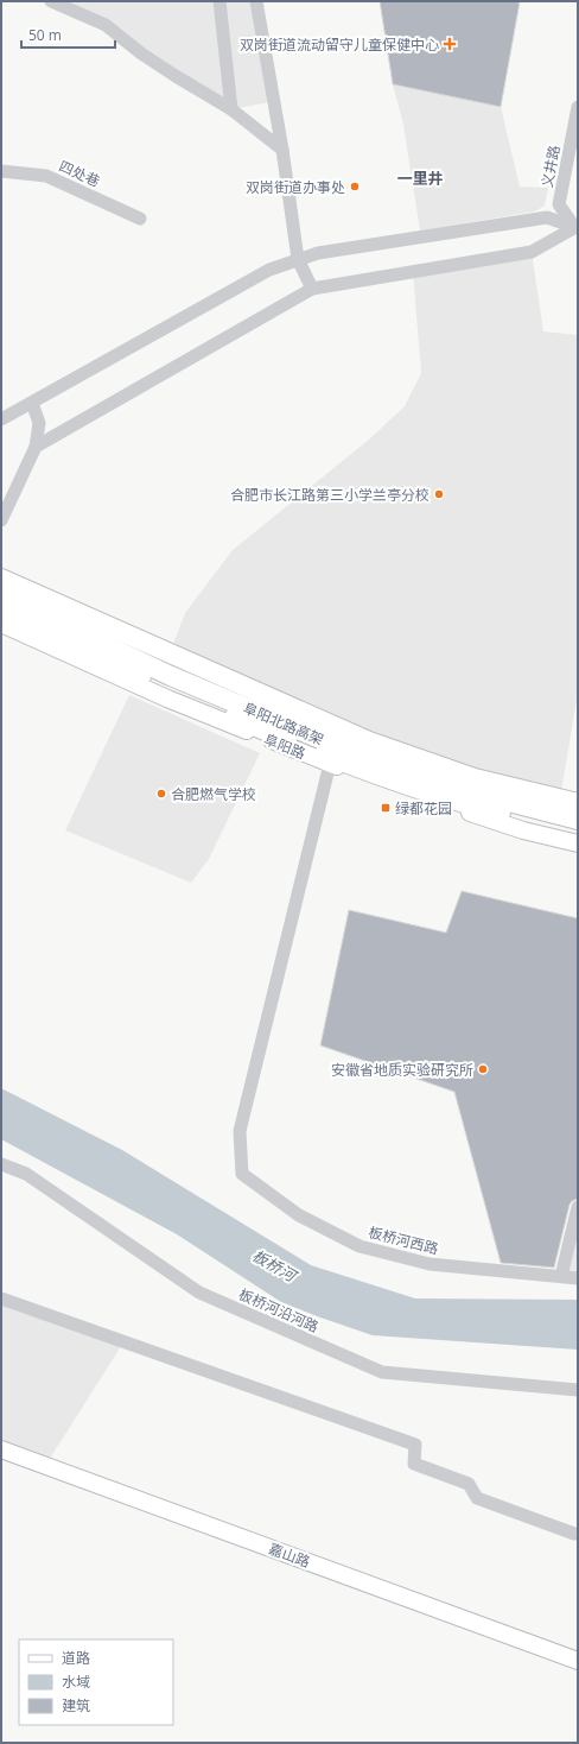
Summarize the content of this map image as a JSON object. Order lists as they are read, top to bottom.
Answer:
{
  "streets": {
    "highway": ["阜阳北路高架"],
    "main road": ["阜阳路", "嘉山路"],
    "street": [
      "义井路",
      "四处巷",
      "板桥河西路",
      "板桥河沿河路"
    ]
  },
  "crossings": [
    ["阜阳路", "板桥河西路"]
  ],
  "districts": ["一里井"],
  "water": ["板桥河"],
  "places": {
    "health": ["双岗街道流动留守儿童保健中心"],
    "other": [
      "双岗街道办事处",
      "合肥市长江路第三小学兰亭分校",
      "合肥燃气学校",
      "安徽省地质实验研究所"
    ],
    "transit": ["绿都花园"]
  },
  "legend": ["道路", "水域", "建筑"],
  "scale_bar": "50 m"
}
